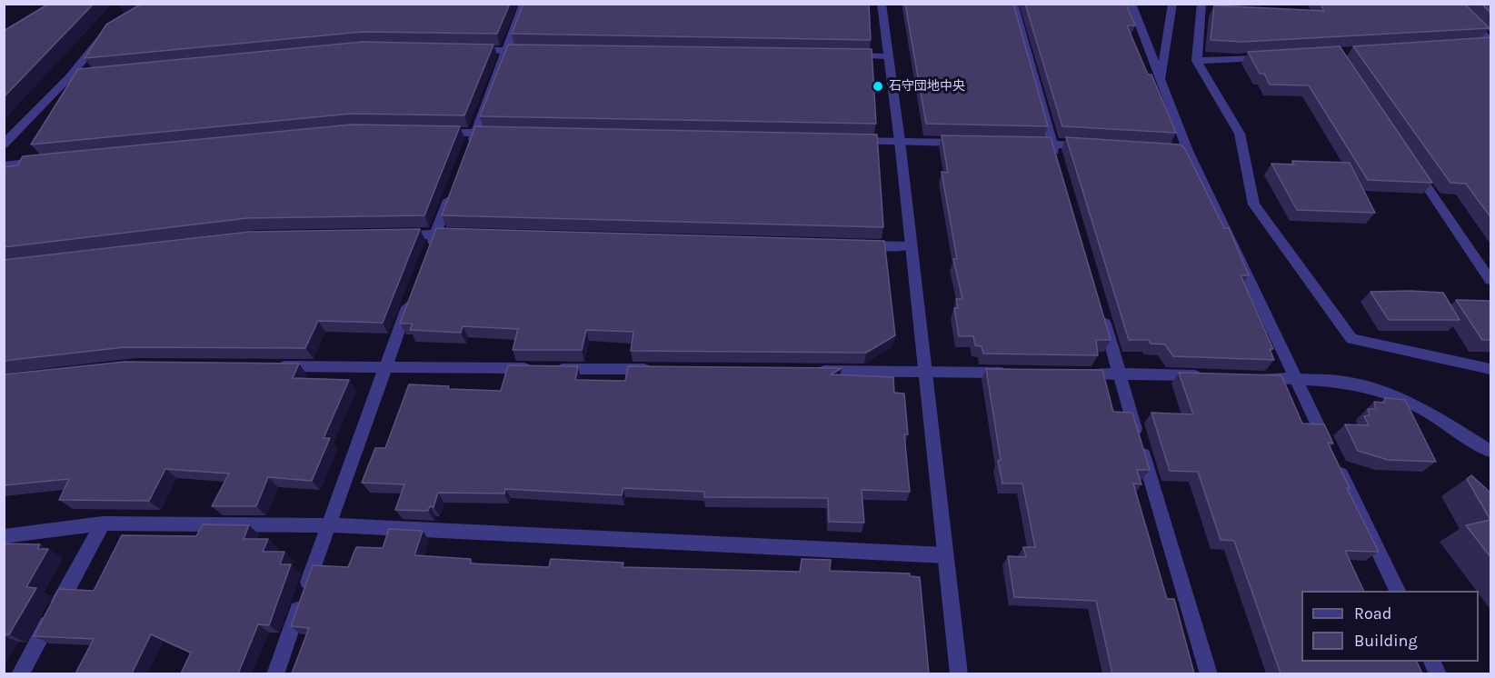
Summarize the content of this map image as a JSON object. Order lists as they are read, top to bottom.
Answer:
{
  "places": ["石守団地中央"],
  "legend": ["Road", "Building"]
}
